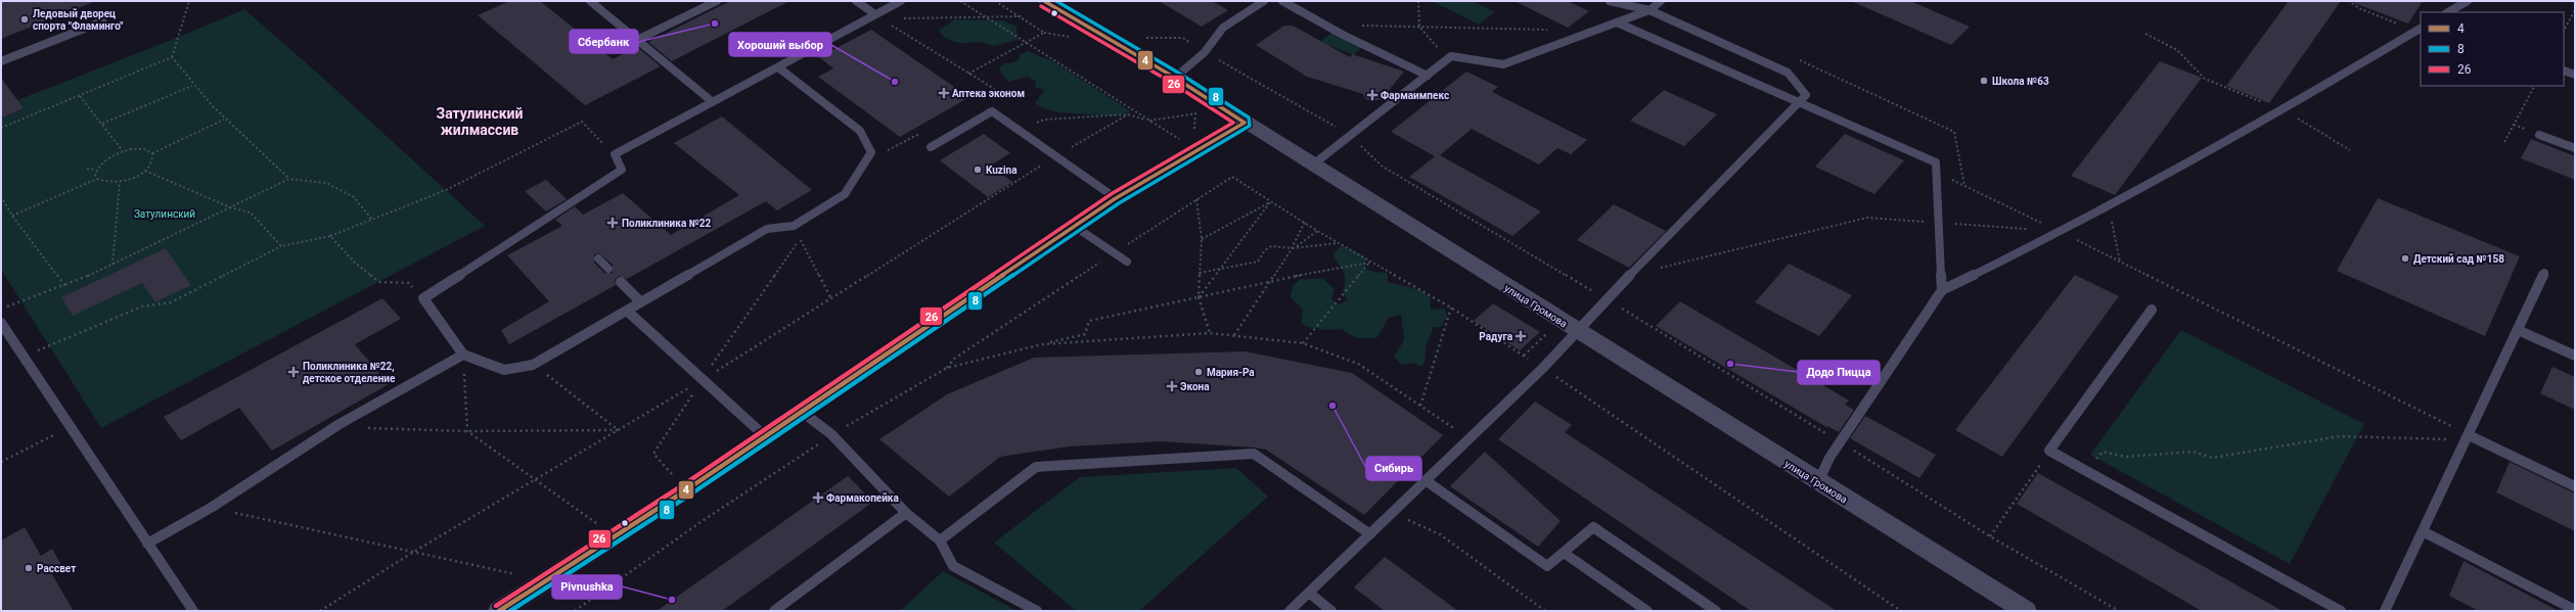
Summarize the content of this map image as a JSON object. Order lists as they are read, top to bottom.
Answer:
{
  "streets": {
    "street": ["улица Громова"]
  },
  "districts": ["Затулинский жилмассив"],
  "parks": ["Затулинский"],
  "places": {
    "other": [
      "Ледовый дворец спорта \"Фламинго\"",
      "Сбербанк",
      "Школа №63",
      "Хороший выбор",
      "Kuzina",
      "Детский сад №158",
      "Додо Пицца",
      "Мария-Ра",
      "Сибирь",
      "Рассвет",
      "Pivnushka"
    ],
    "health": [
      "Аптека эконом",
      "Фармаимпекс",
      "Поликлиника №22",
      "Радуга",
      "Поликлиника №22, детское отделение",
      "Экона",
      "Фармакопейка"
    ]
  },
  "lines": ["transit line 4", "transit line 8", "transit line 26"],
  "legend": ["4", "8", "26"]
}
